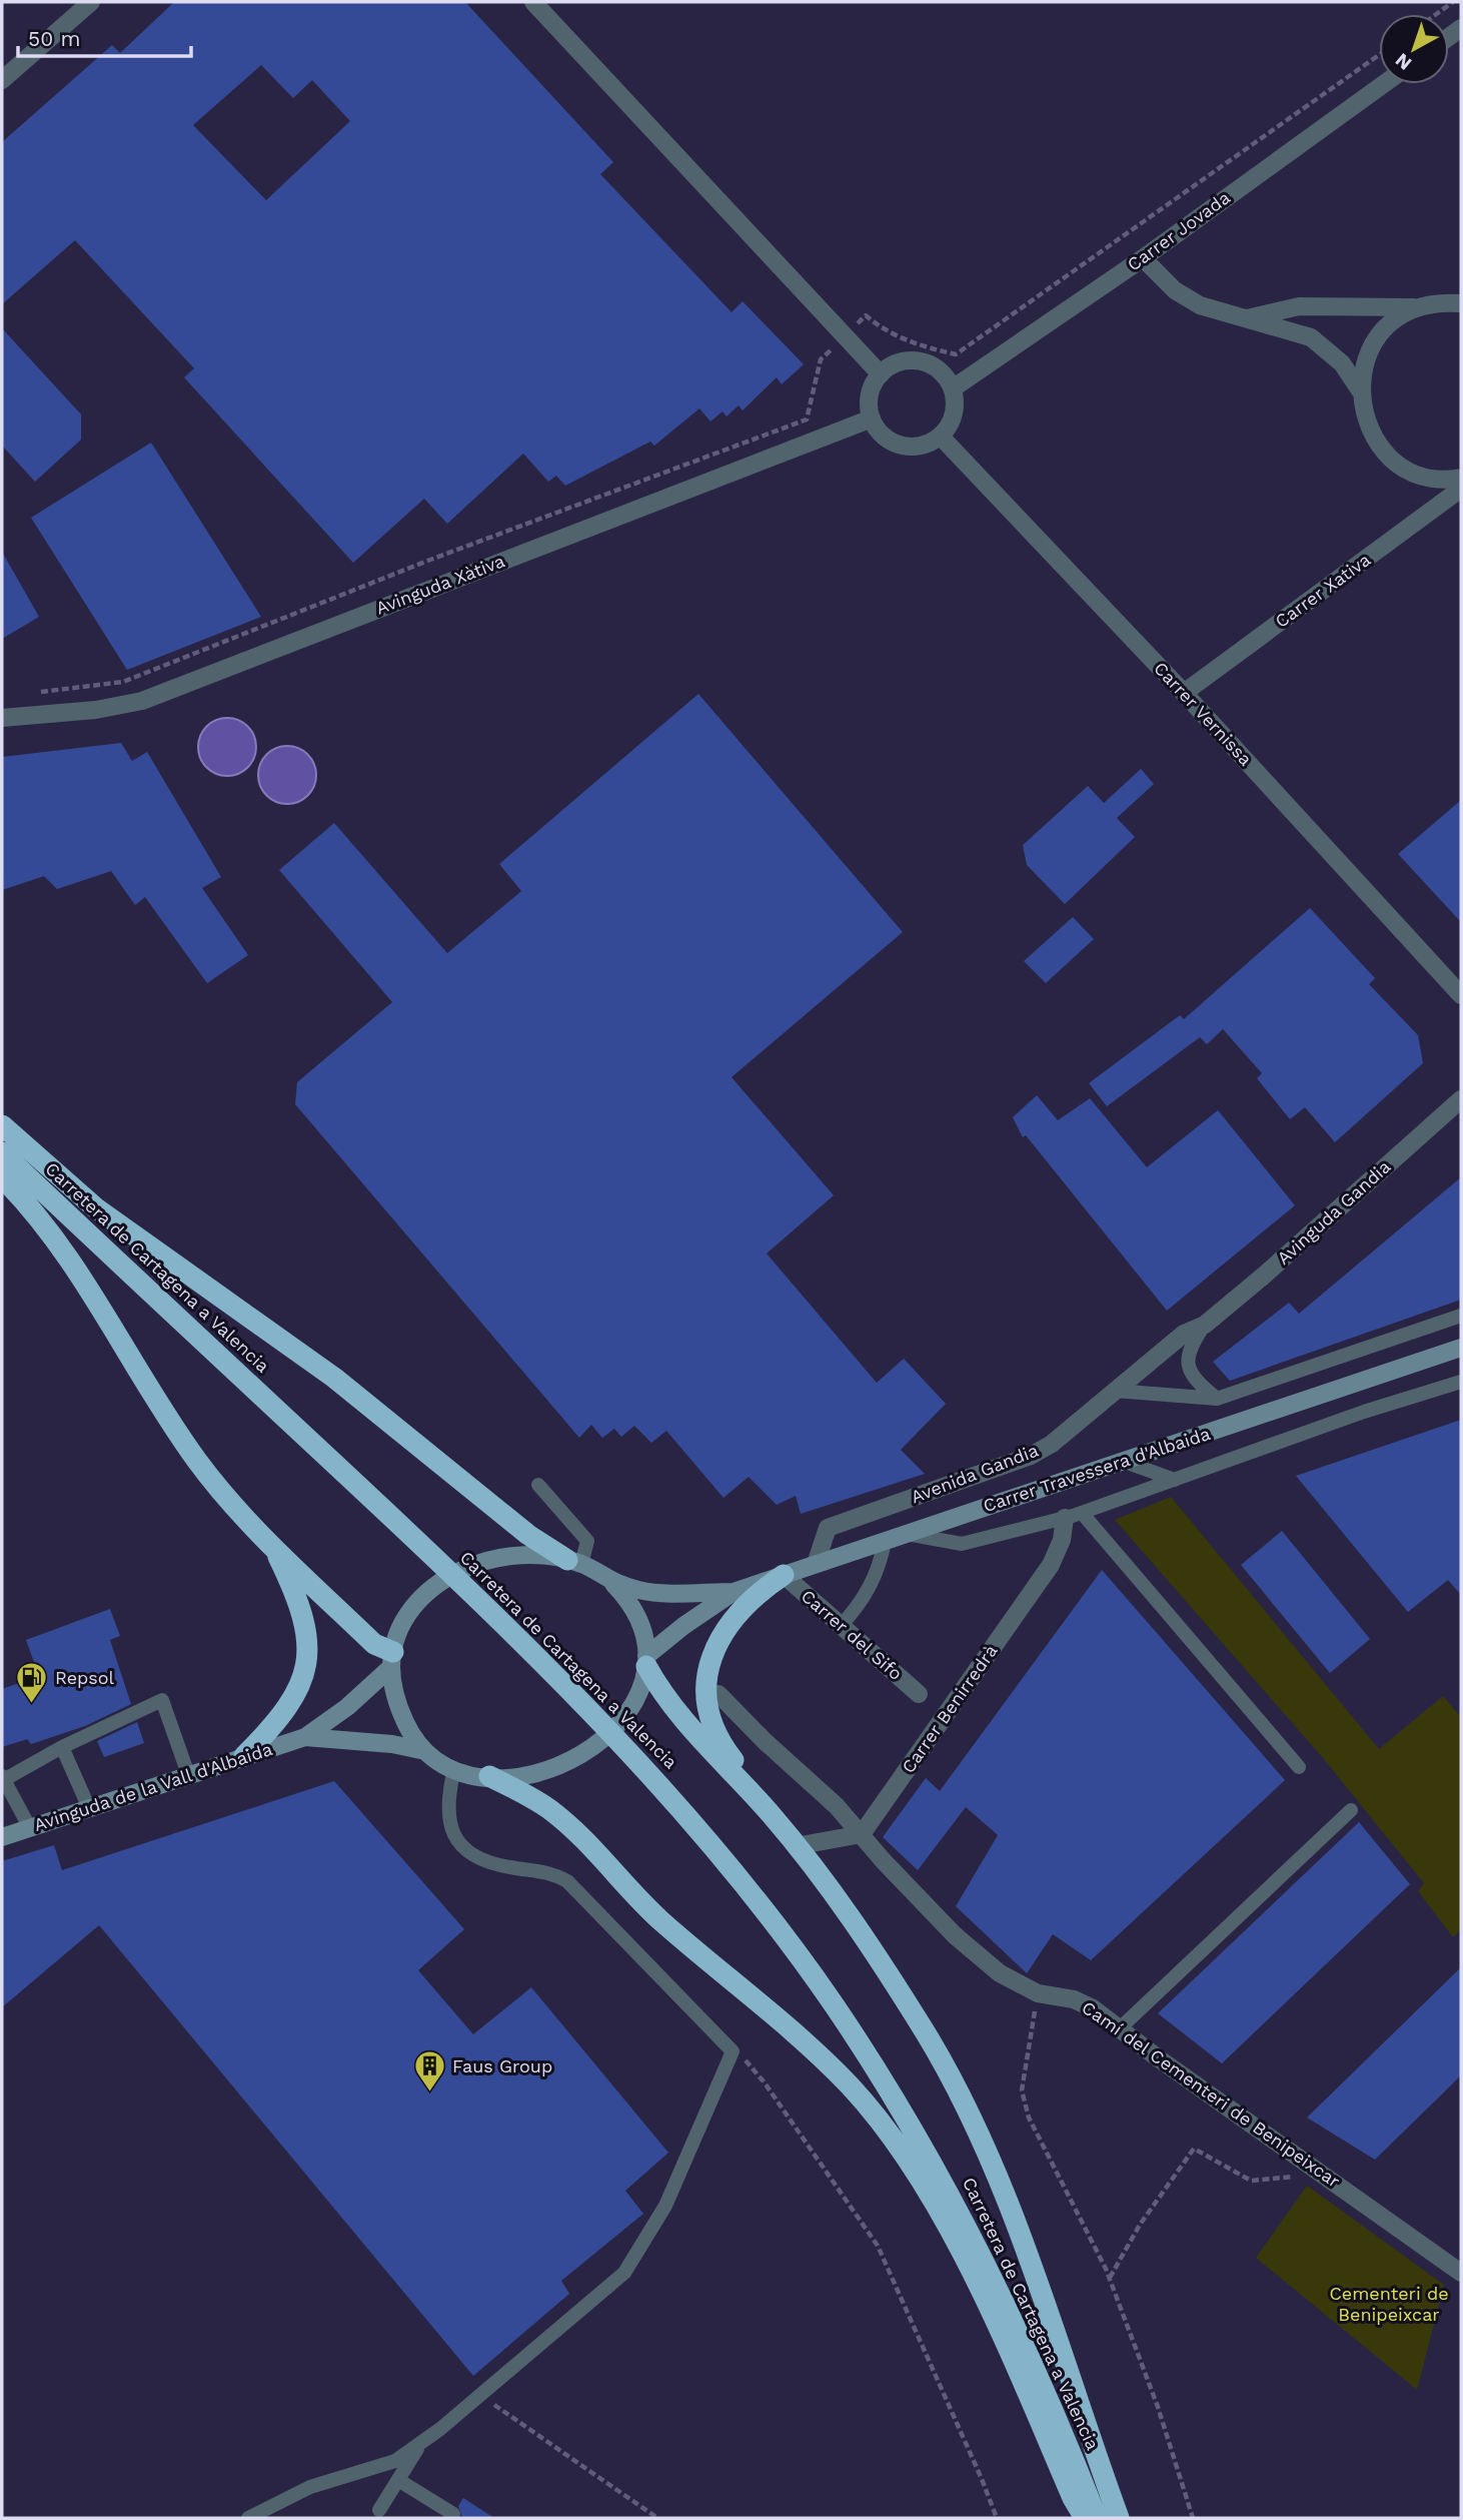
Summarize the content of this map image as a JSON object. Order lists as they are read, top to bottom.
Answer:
{
  "streets": {
    "highway": ["Carretera de Cartagena a Valencia"],
    "main road": ["Carrer Travessera d'Albaida", "Avinguda de la Vall d'Albaida"],
    "street": [
      "Carrer Jovada",
      "Avinguda Xàtiva",
      "Carrer Xativa",
      "Carrer Vernissa",
      "Avinguda Gandia",
      "Avenida Gandia",
      "Carrer del Sifo",
      "Carrer Benirredrà",
      "Camí del Cementeri de Benipeixcar"
    ]
  },
  "crossings": [
    ["Carrer Jovada", "Avinguda Xàtiva"],
    ["Carrer Jovada", "Carrer Vernissa"],
    ["Avinguda Xàtiva", "Carrer Vernissa"],
    ["Carrer Xativa", "Carrer Vernissa"],
    ["Avinguda Gandia", "Avenida Gandia"],
    ["Carrer Travessera d'Albaida", "Avenida Gandia"],
    ["Carrer Travessera d'Albaida", "Carrer del Sifo"],
    ["Carrer Travessera d'Albaida", "Avinguda de la Vall d'Albaida"],
    ["Carrer Benirredrà", "Camí del Cementeri de Benipeixcar"]
  ],
  "parks": ["Cementeri de Benipeixcar"],
  "places": {
    "fuel station": ["Repsol"],
    "building": ["Faus Group"]
  },
  "scale_bar": "50 m",
  "north": "bottom left"
}
